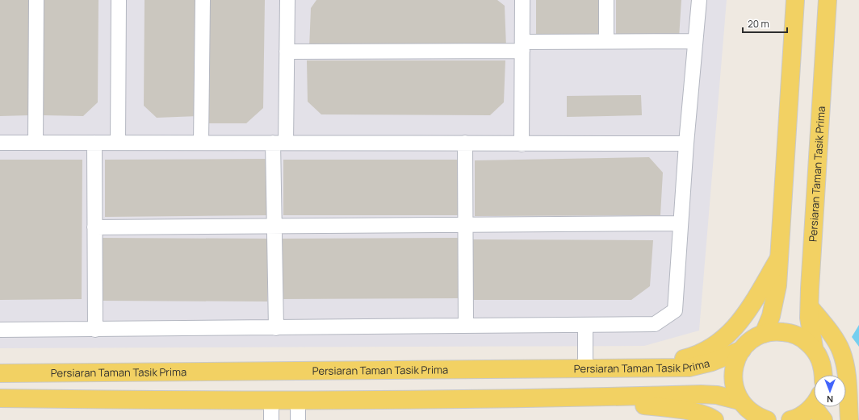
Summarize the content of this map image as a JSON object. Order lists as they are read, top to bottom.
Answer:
{
  "streets": {
    "main road": ["Persiaran Taman Tasik Prima"]
  },
  "scale_bar": "20 m",
  "north": "bottom"
}
